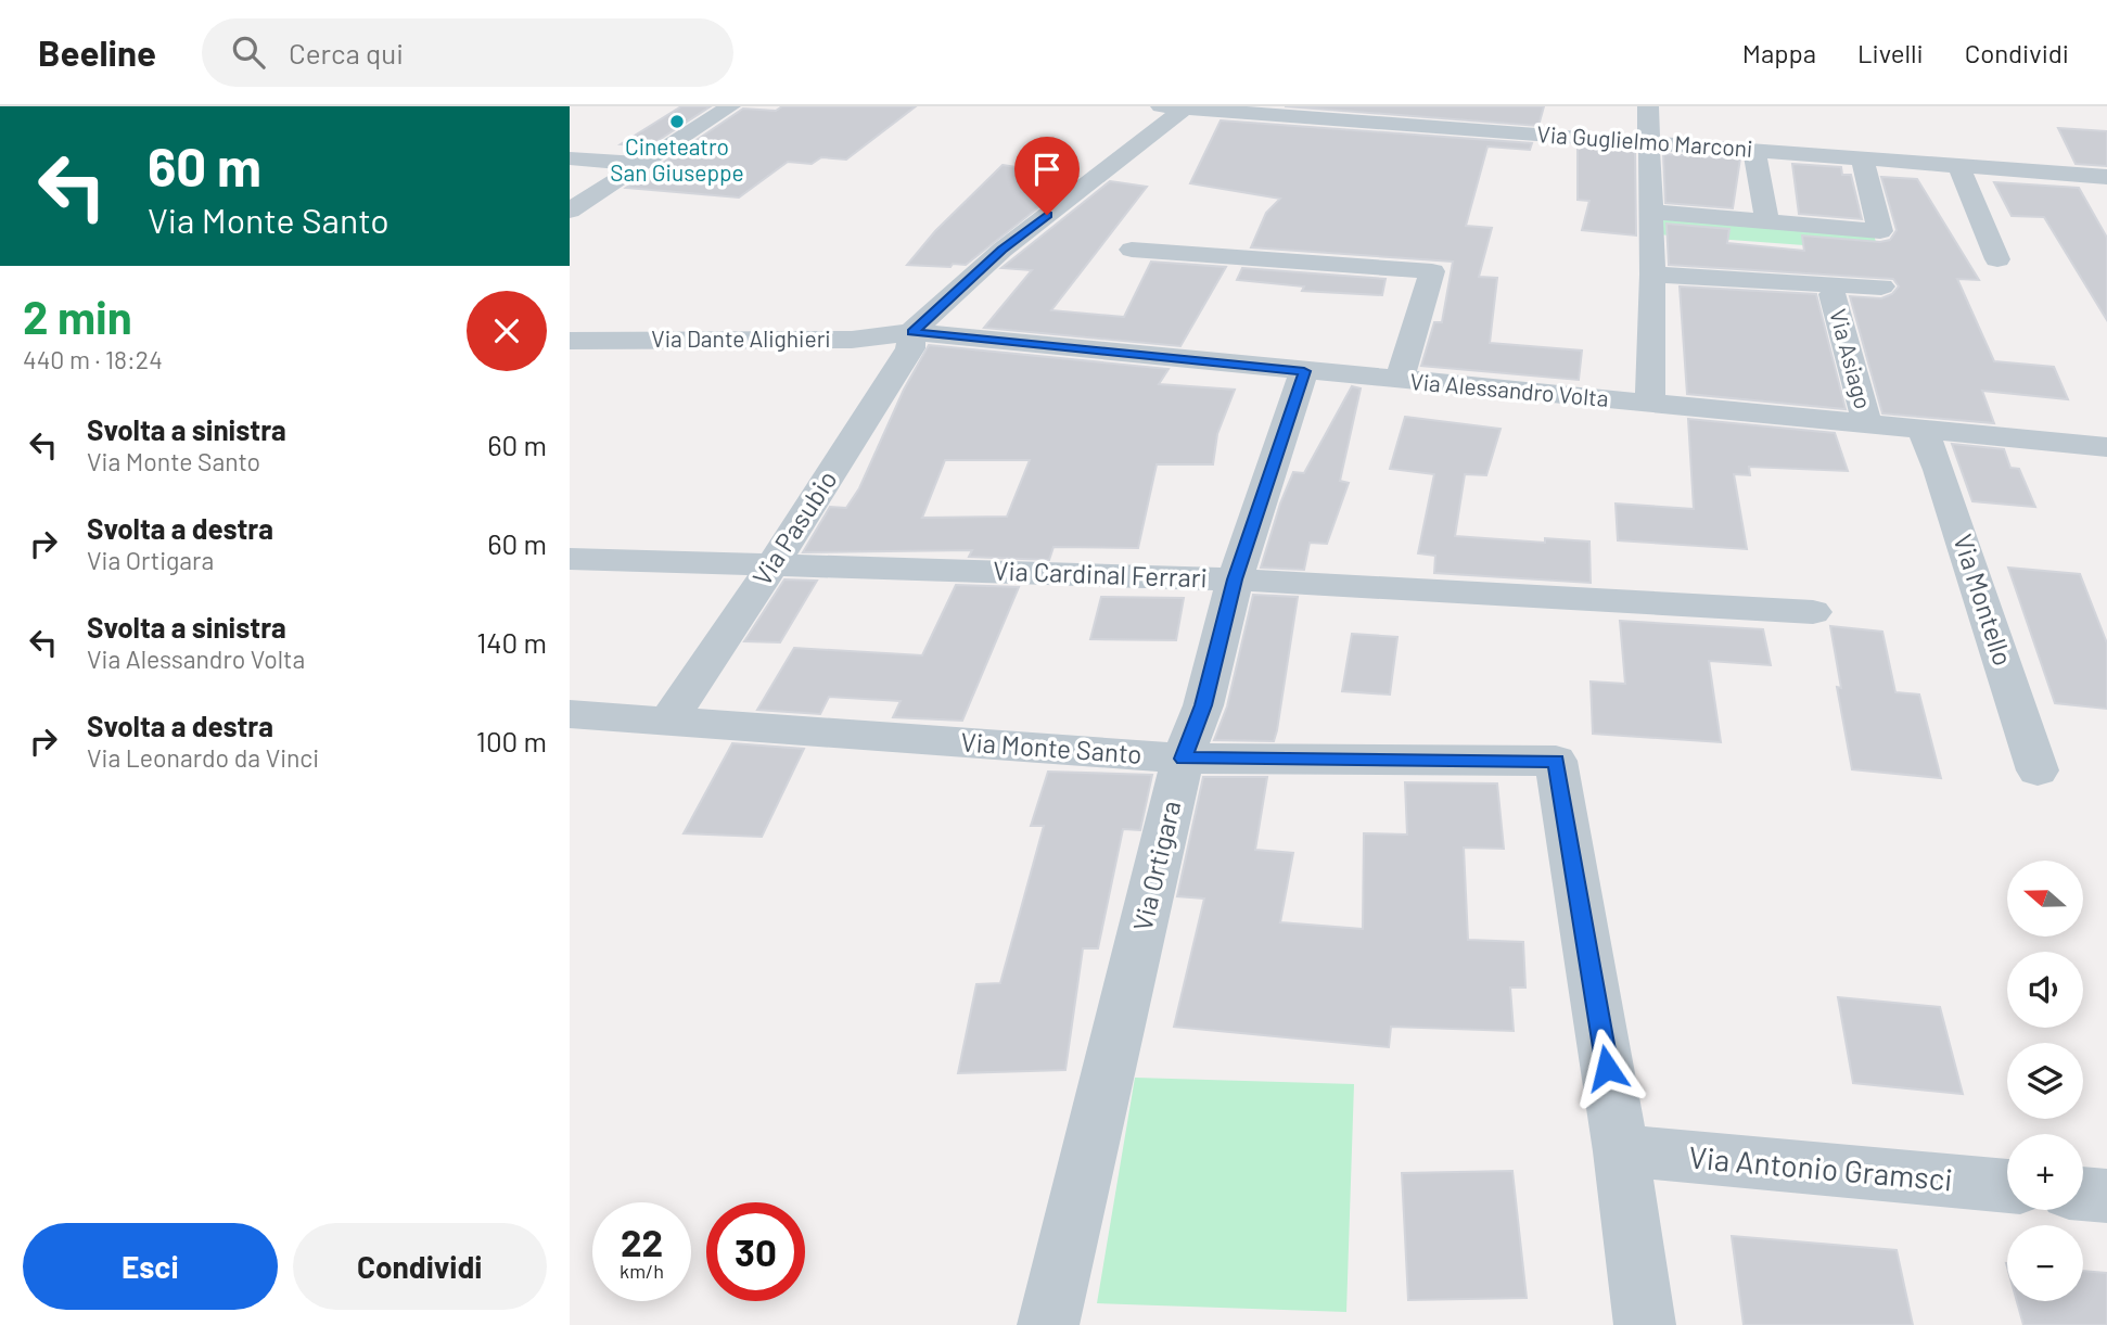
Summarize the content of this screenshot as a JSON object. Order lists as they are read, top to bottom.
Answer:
{
  "streets": {
    "street": [
      "Via Guglielmo Marconi",
      "Via Dante Alighieri",
      "Via Asiago",
      "Via Alessandro Volta",
      "Via Pasubio",
      "Via Cardinal Ferrari",
      "Via Montello",
      "Via Monte Santo",
      "Via Ortigara",
      "Via Antonio Gramsci"
    ]
  },
  "crossings": [
    ["Via Dante Alighieri", "Via Alessandro Volta"],
    ["Via Dante Alighieri", "Via Pasubio"],
    ["Via Asiago", "Via Alessandro Volta"],
    ["Via Alessandro Volta", "Via Pasubio"],
    ["Via Alessandro Volta", "Via Montello"],
    ["Via Alessandro Volta", "Via Ortigara"],
    ["Via Pasubio", "Via Cardinal Ferrari"],
    ["Via Pasubio", "Via Monte Santo"],
    ["Via Cardinal Ferrari", "Via Ortigara"],
    ["Via Monte Santo", "Via Ortigara"],
    ["Via Monte Santo", "Via Antonio Gramsci"]
  ],
  "places": ["Cineteatro San Giuseppe"],
  "north": "left",
  "page": {
    "header": "Beeline",
    "search": "Cerca qui",
    "nav": ["Mappa", "Livelli", "Condividi"],
    "turn": ["60 m", "Via Monte Santo"],
    "heading": ["2 min", "440 m · 18:24"],
    "list": [
      {
        "name": "Svolta a sinistra",
        "note": "Via Monte Santo",
        "value": "60 m"
      },
      {
        "name": "Svolta a destra",
        "note": "Via Ortigara",
        "value": "60 m"
      },
      {
        "name": "Svolta a sinistra",
        "note": "Via Alessandro Volta",
        "value": "140 m"
      },
      {
        "name": "Svolta a destra",
        "note": "Via Leonardo da Vinci",
        "value": "100 m"
      }
    ],
    "map_buttons": ["+", "−"],
    "speed": "22 km/h",
    "limit": "30",
    "buttons": ["Esci", "Condividi"]
  }
}
